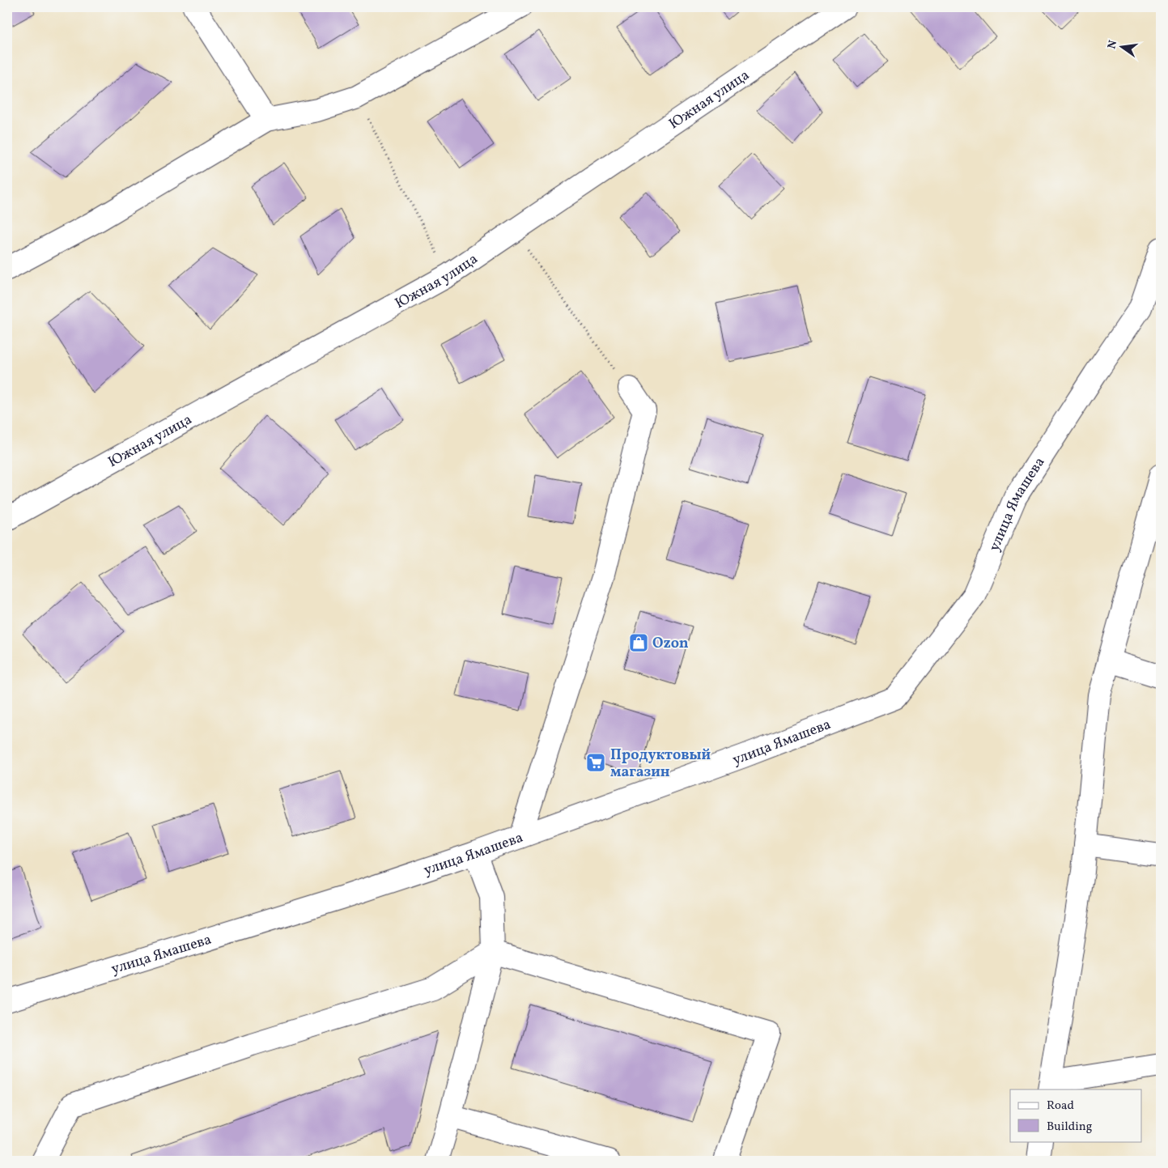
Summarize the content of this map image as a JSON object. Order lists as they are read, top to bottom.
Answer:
{
  "streets": {
    "street": ["Южная улица", "улица Ямашева"]
  },
  "places": {
    "shop": ["Ozon"],
    "supermarket": ["Продуктовый магазин"]
  },
  "legend": ["Road", "Building"],
  "north": "left"
}
